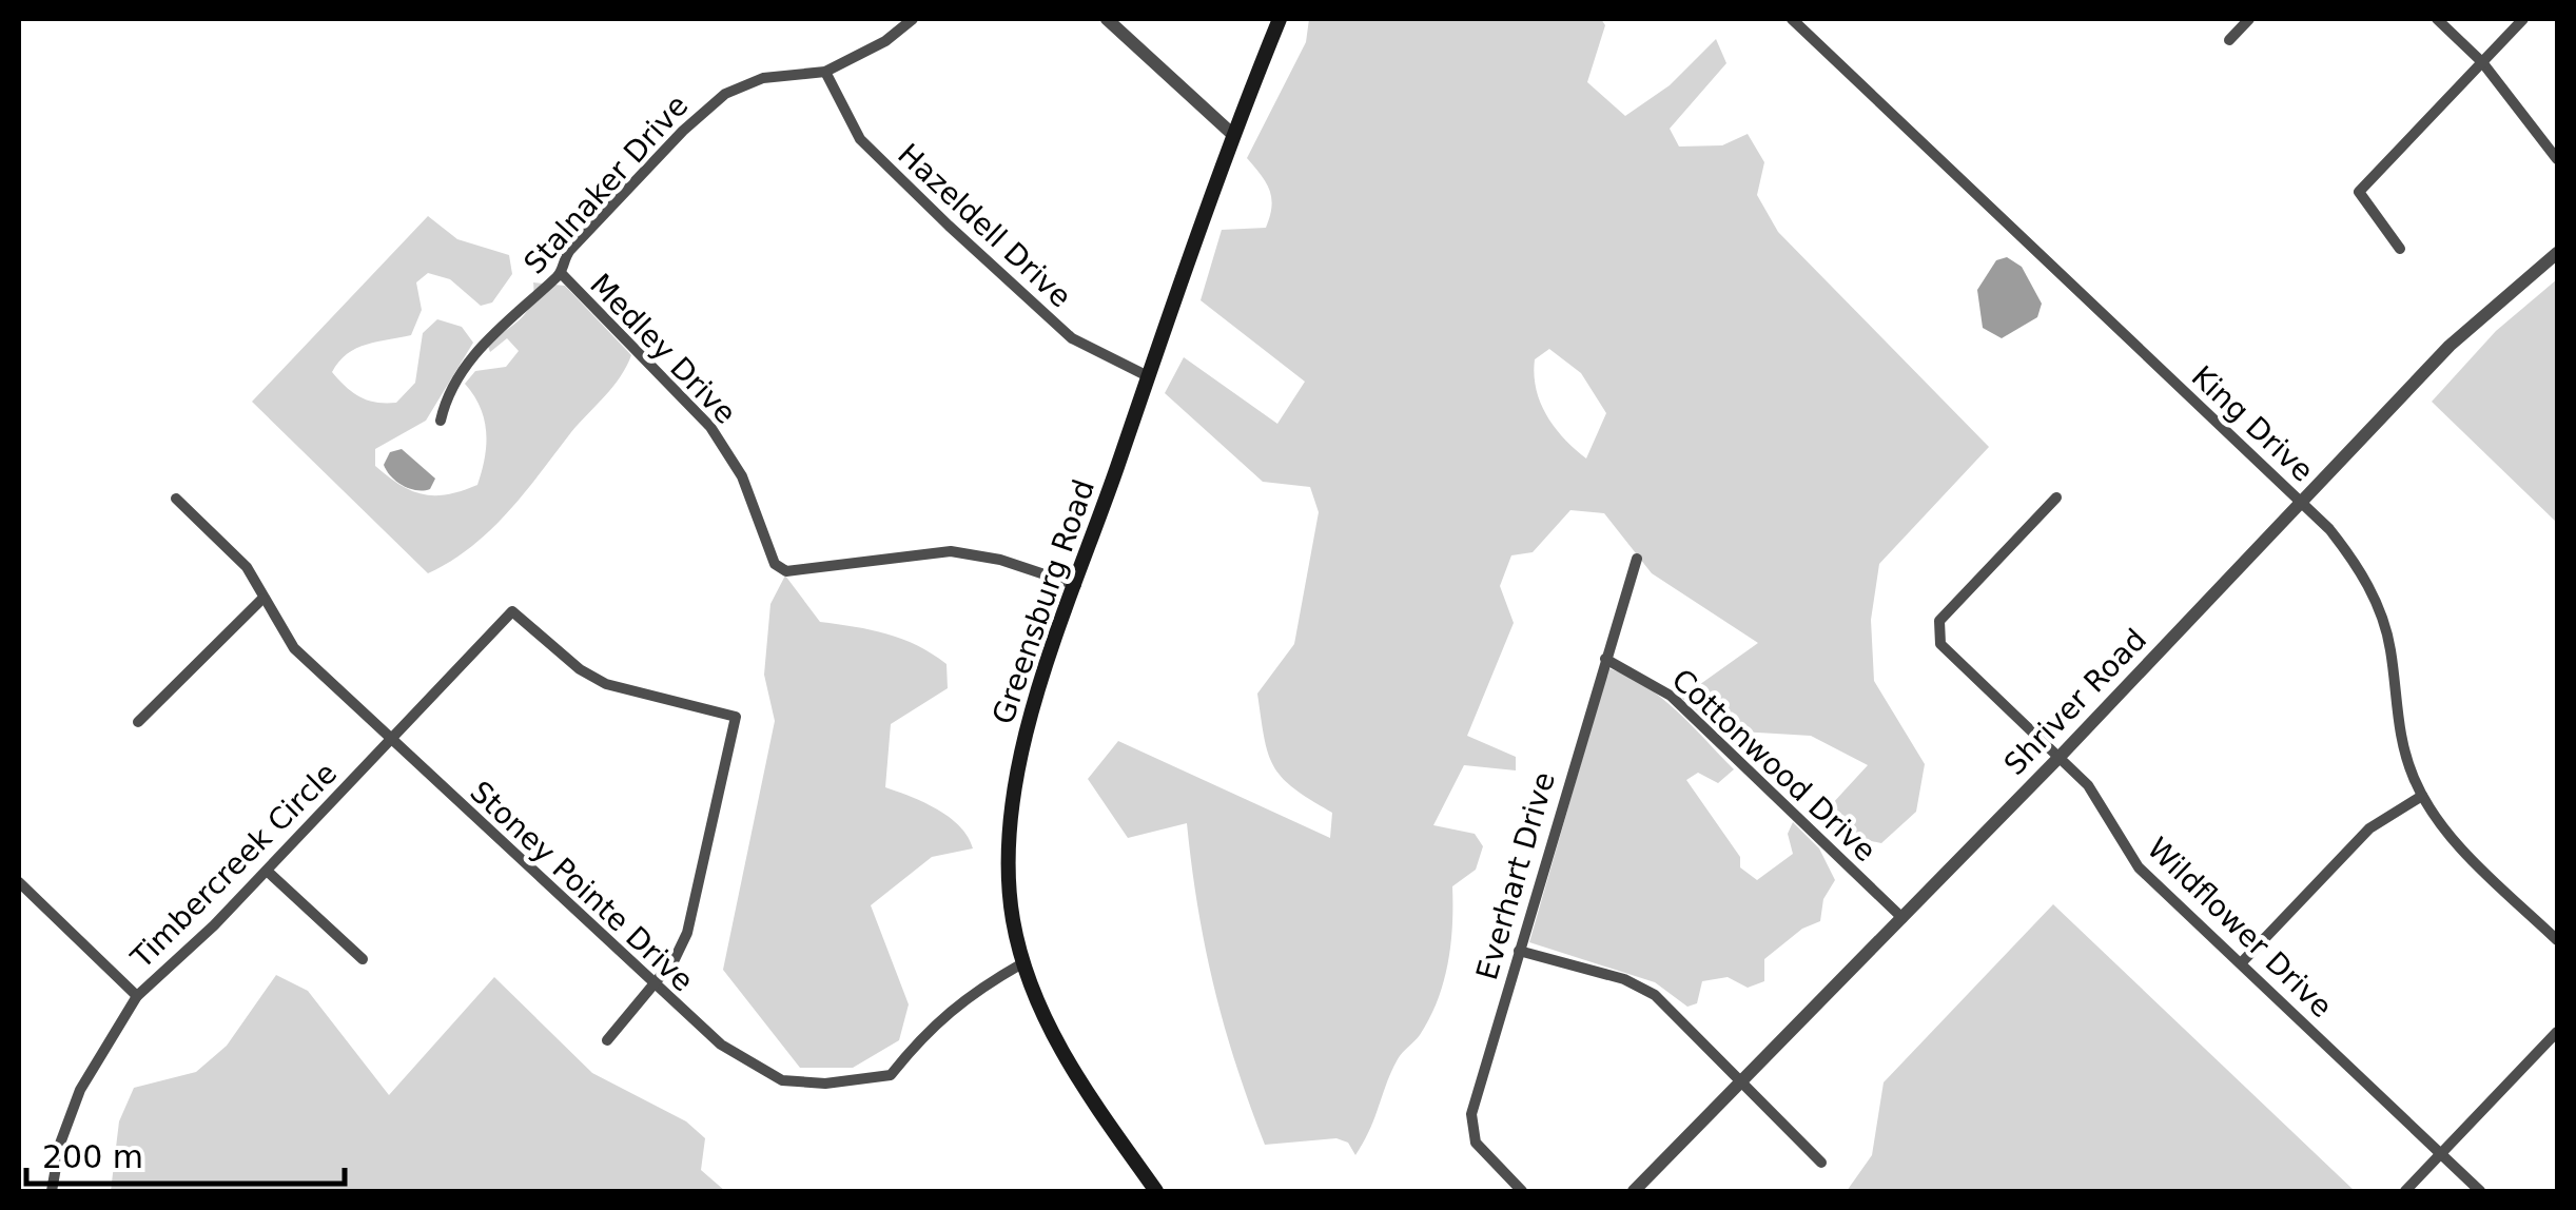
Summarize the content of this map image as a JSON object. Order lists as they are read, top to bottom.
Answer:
{
  "streets": {
    "main road": ["Greensburg Road"],
    "street": [
      "Stalnaker Drive",
      "Hazeldell Drive",
      "Medley Drive",
      "King Drive",
      "Shriver Road",
      "Cottonwood Drive",
      "Timbercreek Circle",
      "Everhart Drive",
      "Stoney Pointe Drive",
      "Wildflower Drive"
    ]
  },
  "crossings": [
    ["Stalnaker Drive", "Hazeldell Drive"],
    ["Stalnaker Drive", "Medley Drive"],
    ["Hazeldell Drive", "Greensburg Road"],
    ["Medley Drive", "Greensburg Road"],
    ["King Drive", "Shriver Road"],
    ["Greensburg Road", "Stoney Pointe Drive"],
    ["Shriver Road", "Cottonwood Drive"],
    ["Shriver Road", "Wildflower Drive"],
    ["Cottonwood Drive", "Everhart Drive"],
    ["Timbercreek Circle", "Stoney Pointe Drive"]
  ],
  "scale_bar": "200 m"
}
